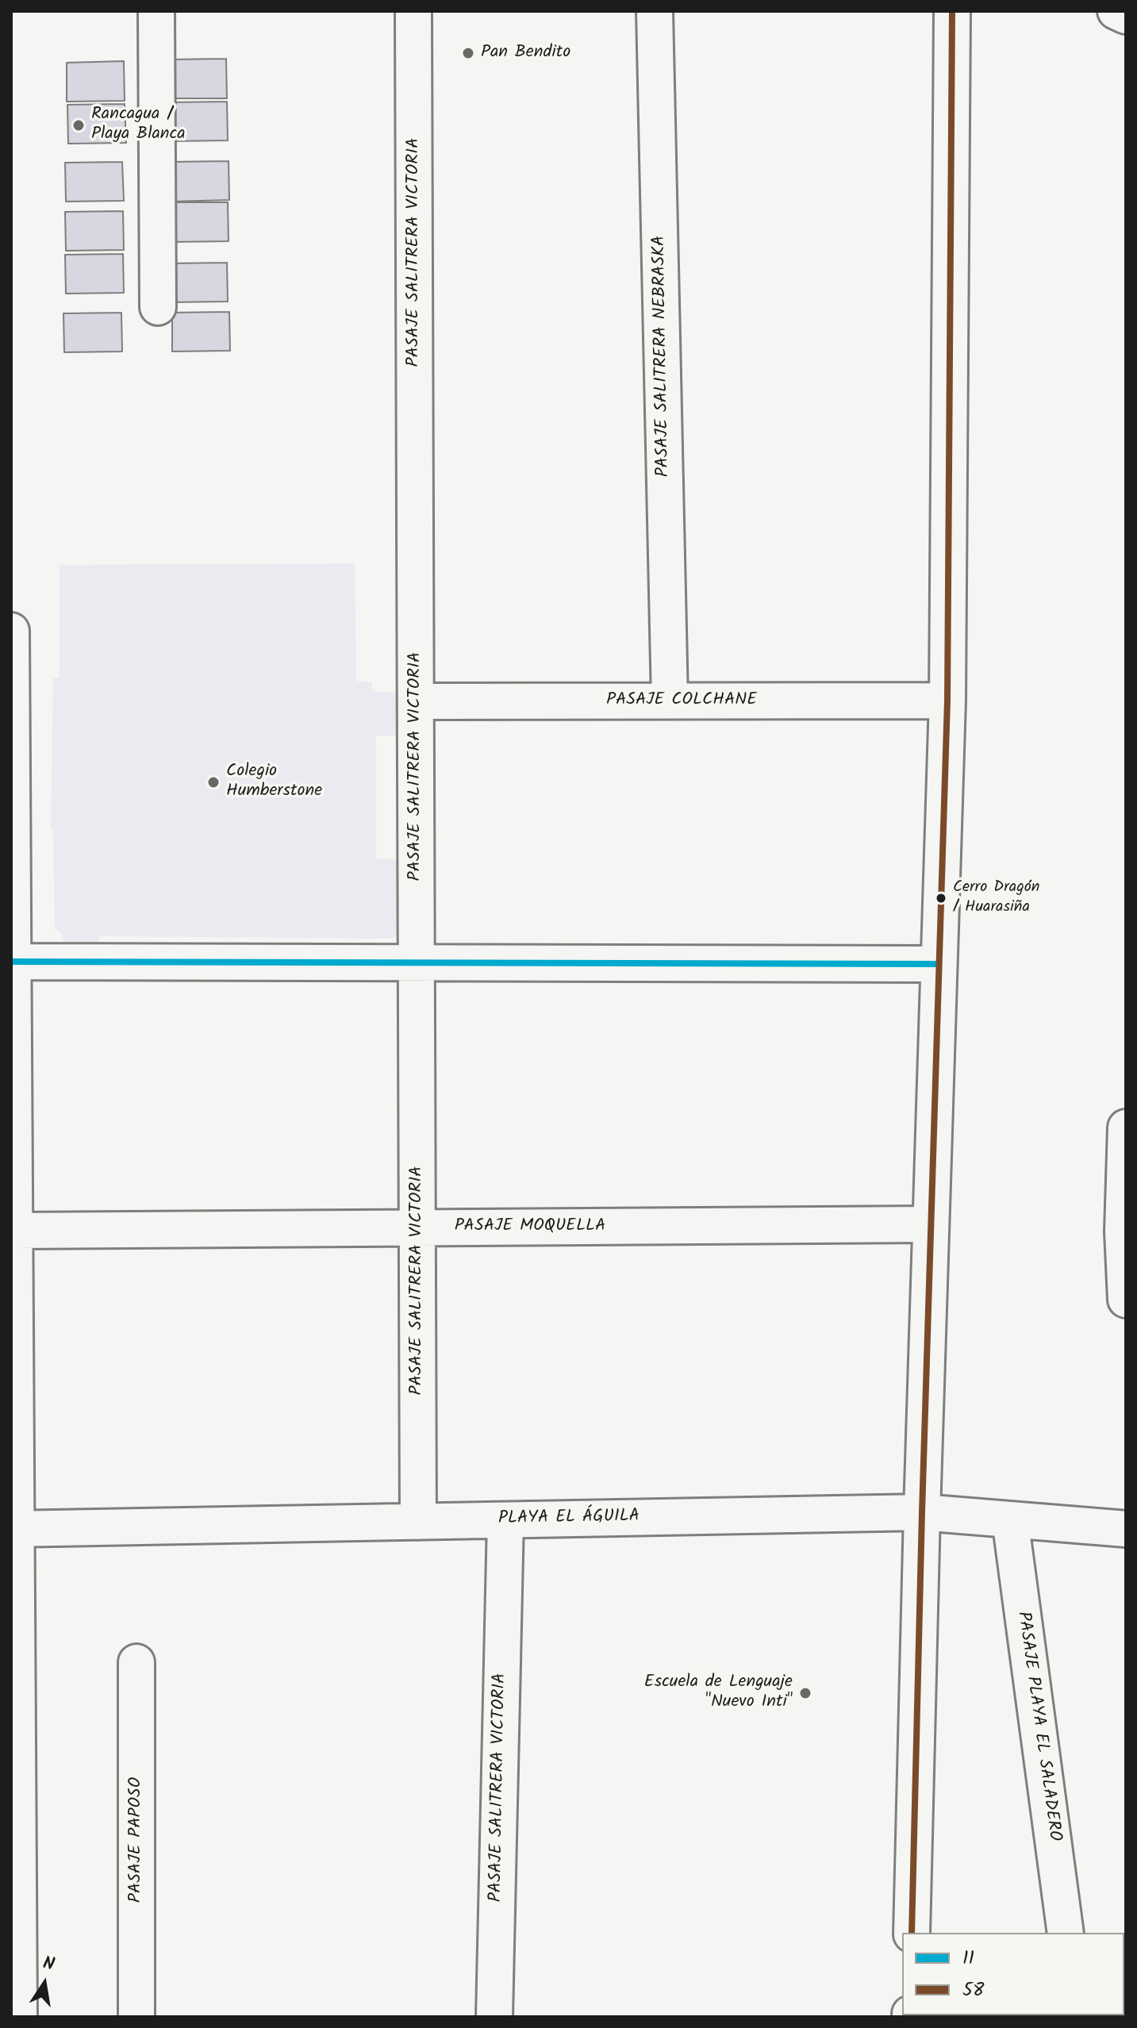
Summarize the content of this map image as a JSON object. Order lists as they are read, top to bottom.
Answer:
{
  "streets": {
    "street": [
      "PASAJE SALITRERA VICTORIA",
      "PASAJE SALITRERA NEBRASKA",
      "PASAJE COLCHANE",
      "PASAJE MOQUELLA",
      "PLAYA EL ÁGUILA",
      "PASAJE PLAYA EL SALADERO",
      "PASAJE PAPOSO"
    ]
  },
  "crossings": [
    ["PASAJE SALITRERA VICTORIA", "PASAJE COLCHANE"],
    ["PASAJE SALITRERA VICTORIA", "PASAJE MOQUELLA"],
    ["PASAJE SALITRERA VICTORIA", "PLAYA EL ÁGUILA"],
    ["PASAJE SALITRERA NEBRASKA", "PASAJE COLCHANE"],
    ["PLAYA EL ÁGUILA", "PASAJE PLAYA EL SALADERO"]
  ],
  "places": [
    "Pan Bendito",
    "Rancagua / Playa Blanca",
    "Colegio Humberstone",
    "Cerro Dragón / Huarasiña",
    "Escuela de Lenguaje \"Nuevo Inti\""
  ],
  "lines": ["transit line 58", "transit line 11"],
  "legend": ["11", "58"],
  "north": "top"
}
